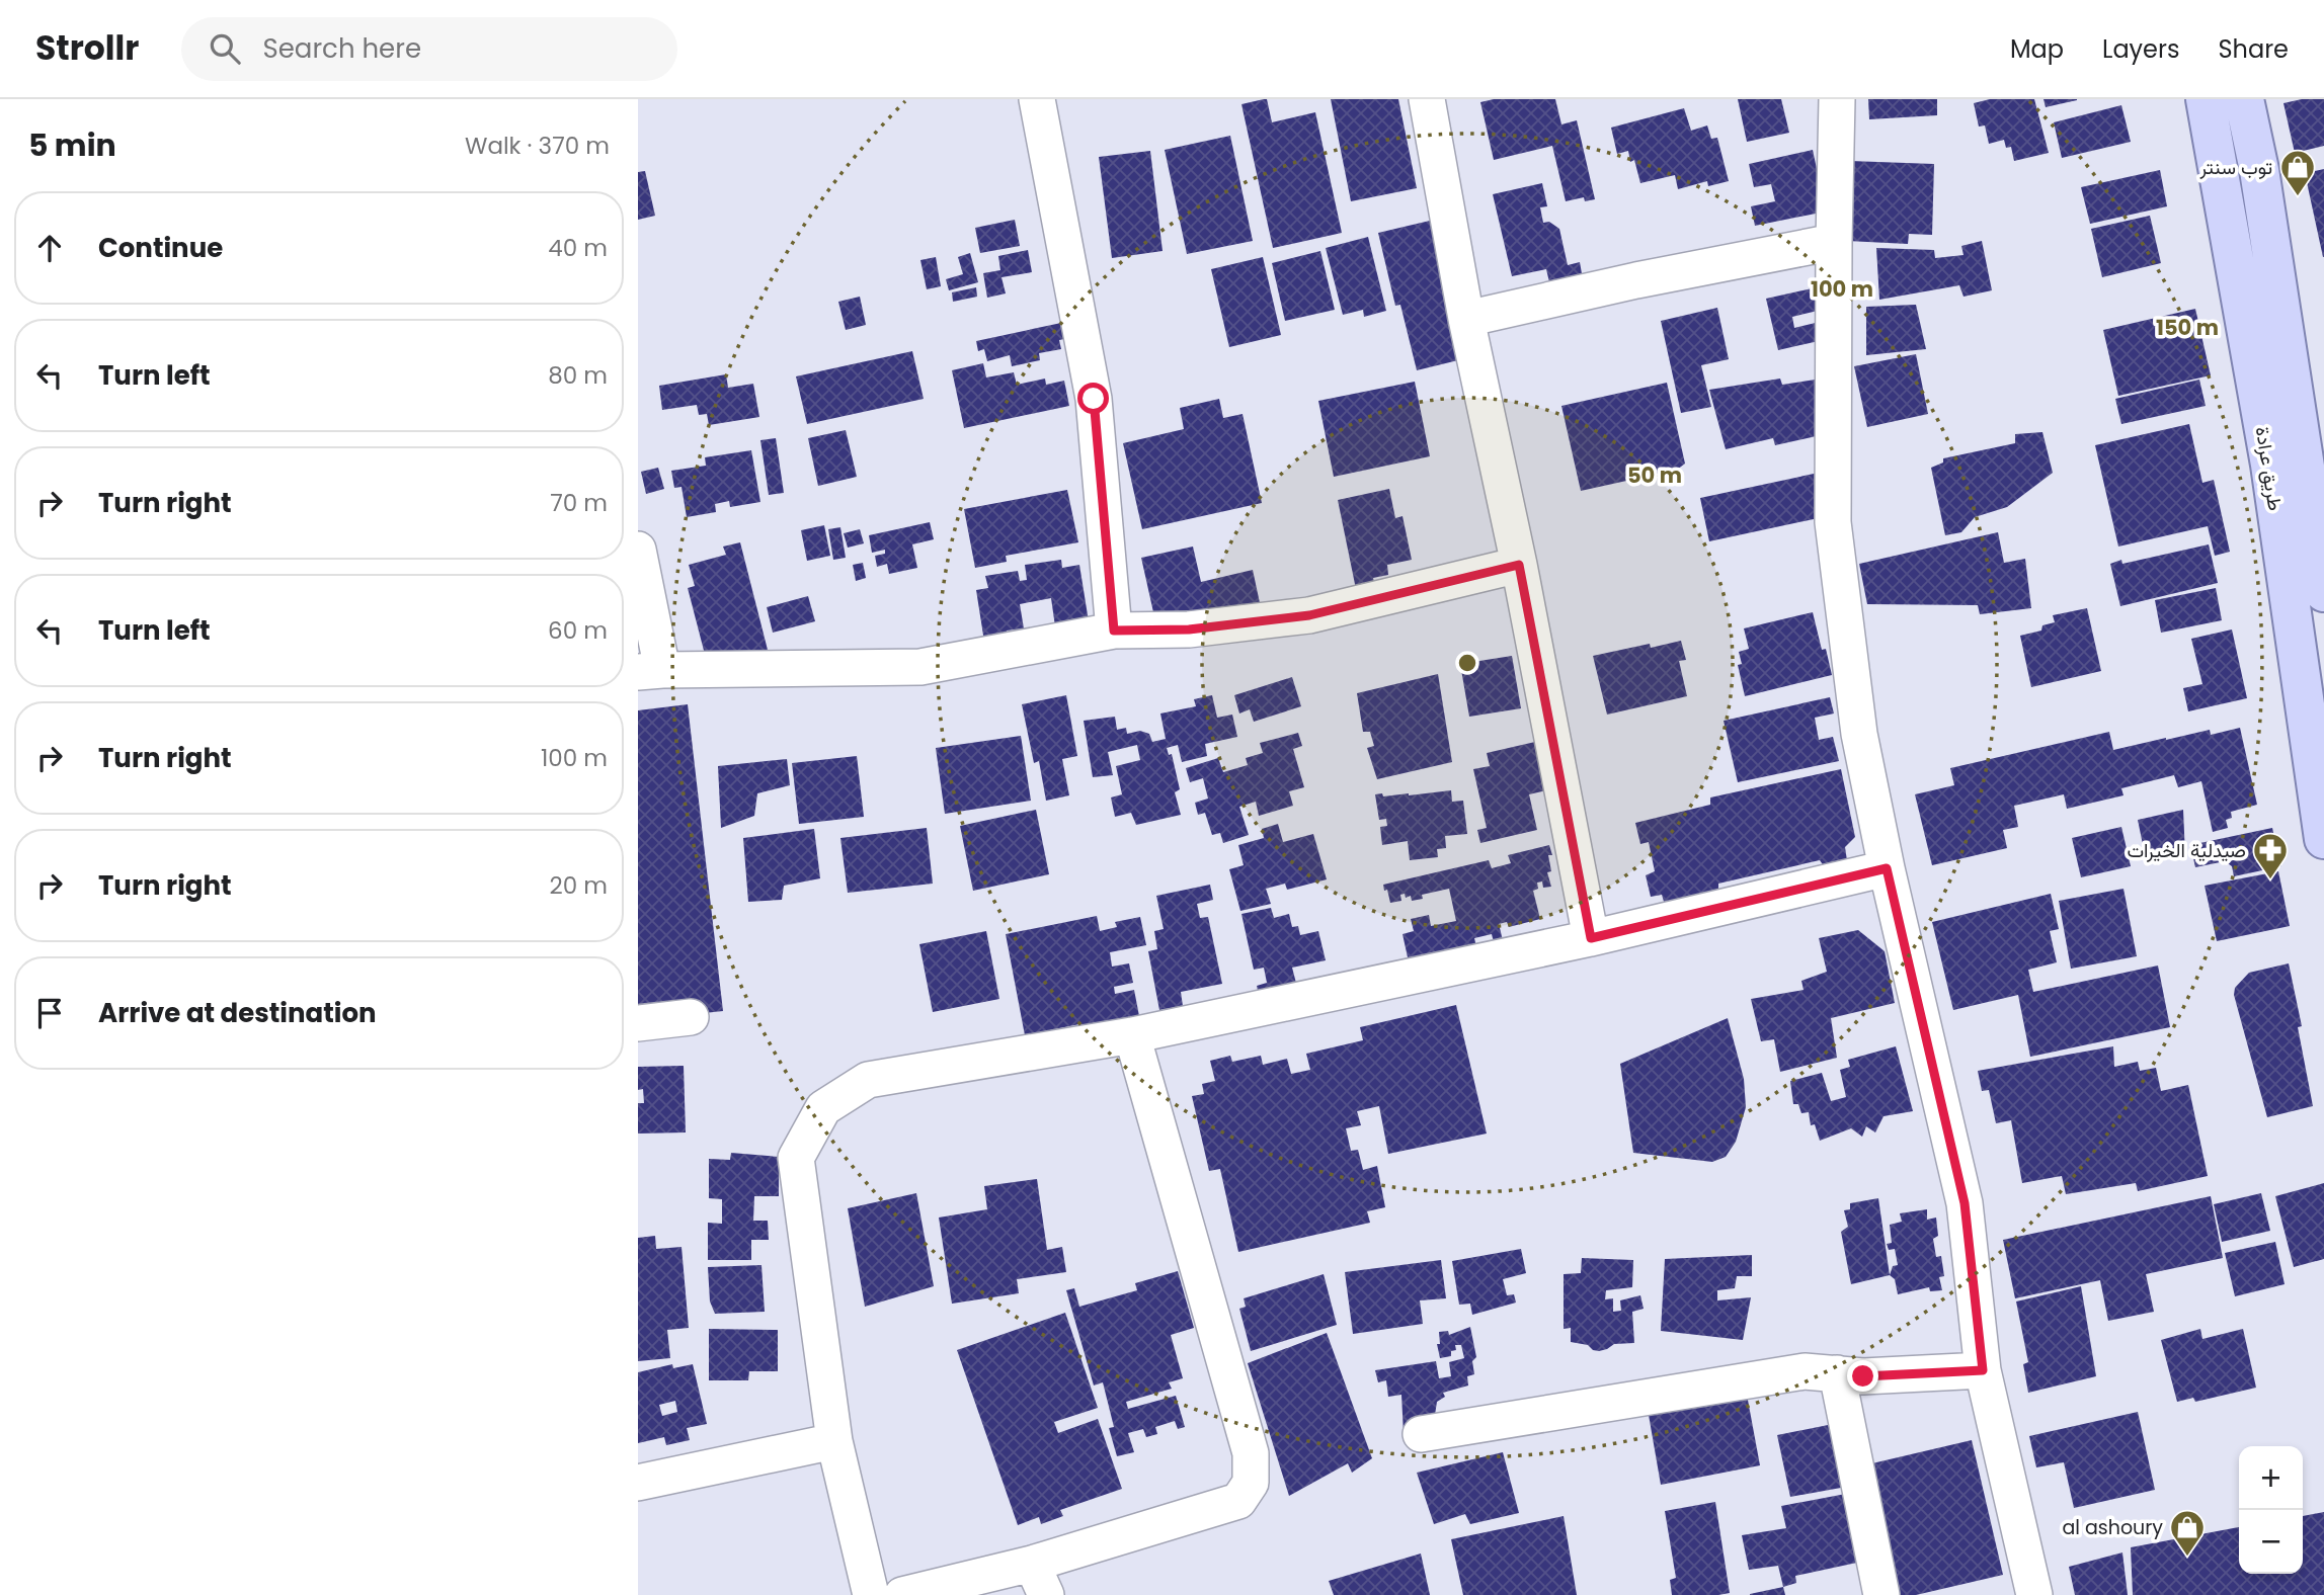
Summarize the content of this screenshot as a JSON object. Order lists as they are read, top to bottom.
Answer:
{
  "streets": {
    "main road": ["طريق عرادة"]
  },
  "places": {
    "shop": ["توب سنتر", "al ashoury"],
    "pharmacy": ["صيدلية الخيرات"]
  },
  "page": {
    "header": "Strollr",
    "search": "Search here",
    "nav": ["Map", "Layers", "Share"],
    "heading": ["5 min", "Walk · 370 m"],
    "list": [
      ["Continue", "40 m"],
      ["Turn left", "80 m"],
      ["Turn right", "70 m"],
      ["Turn left", "60 m"],
      ["Turn right", "100 m"],
      ["Turn right", "20 m"],
      "Arrive at destination"
    ],
    "map_buttons": ["+", "−"]
  },
  "rings": ["100 m", "150 m", "50 m"]
}
